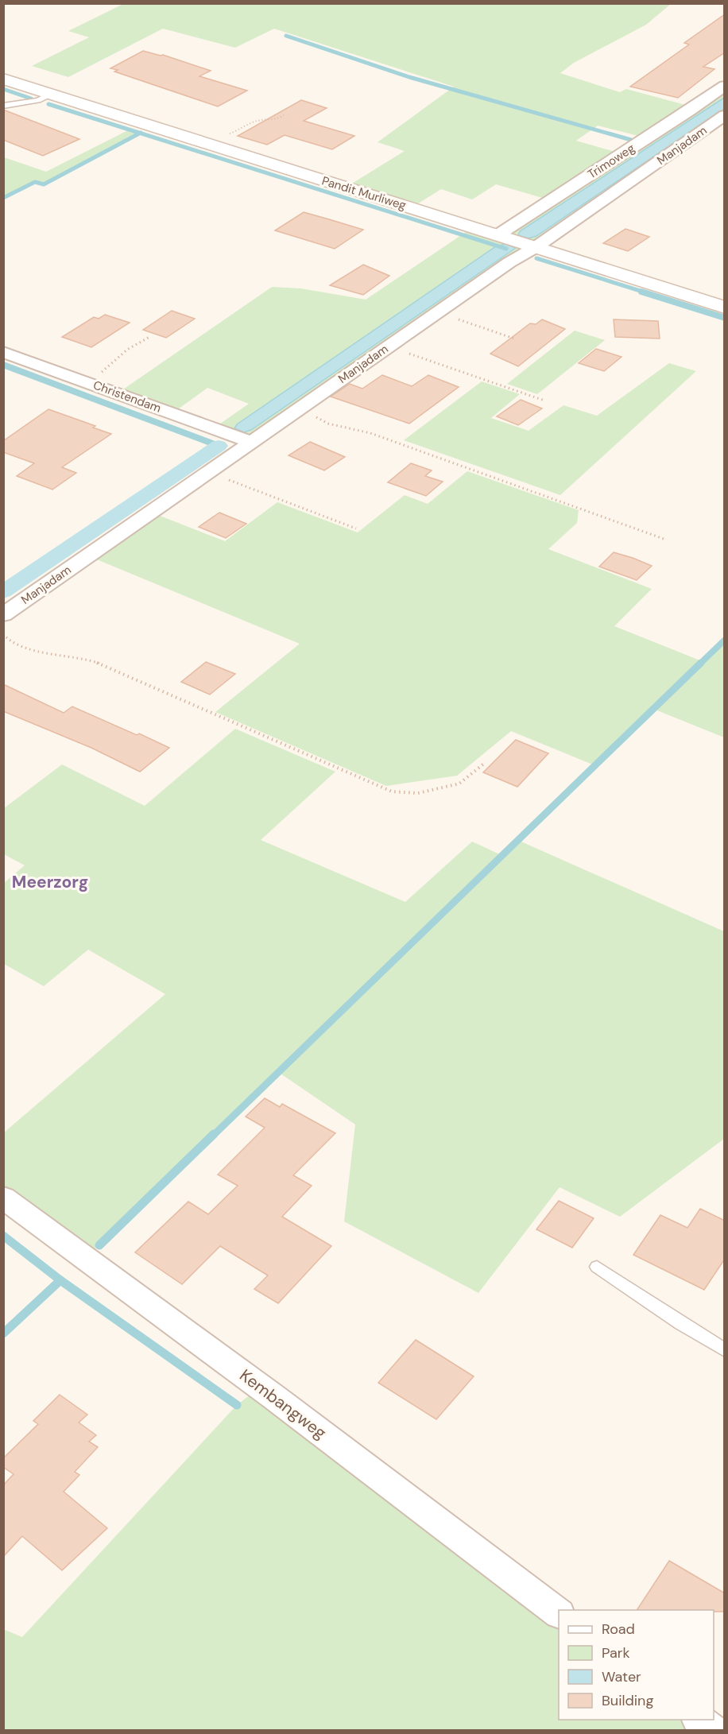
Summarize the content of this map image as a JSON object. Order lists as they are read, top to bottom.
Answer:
{
  "streets": {
    "street": [
      "Manjadam",
      "Trimoweg",
      "Pandit Murliweg",
      "Christendam",
      "Kembangweg"
    ]
  },
  "crossings": [
    ["Manjadam", "Pandit Murliweg"],
    ["Manjadam", "Christendam"],
    ["Trimoweg", "Pandit Murliweg"]
  ],
  "districts": ["Meerzorg"],
  "legend": [
    "Road",
    "Park",
    "Water",
    "Building"
  ]
}
